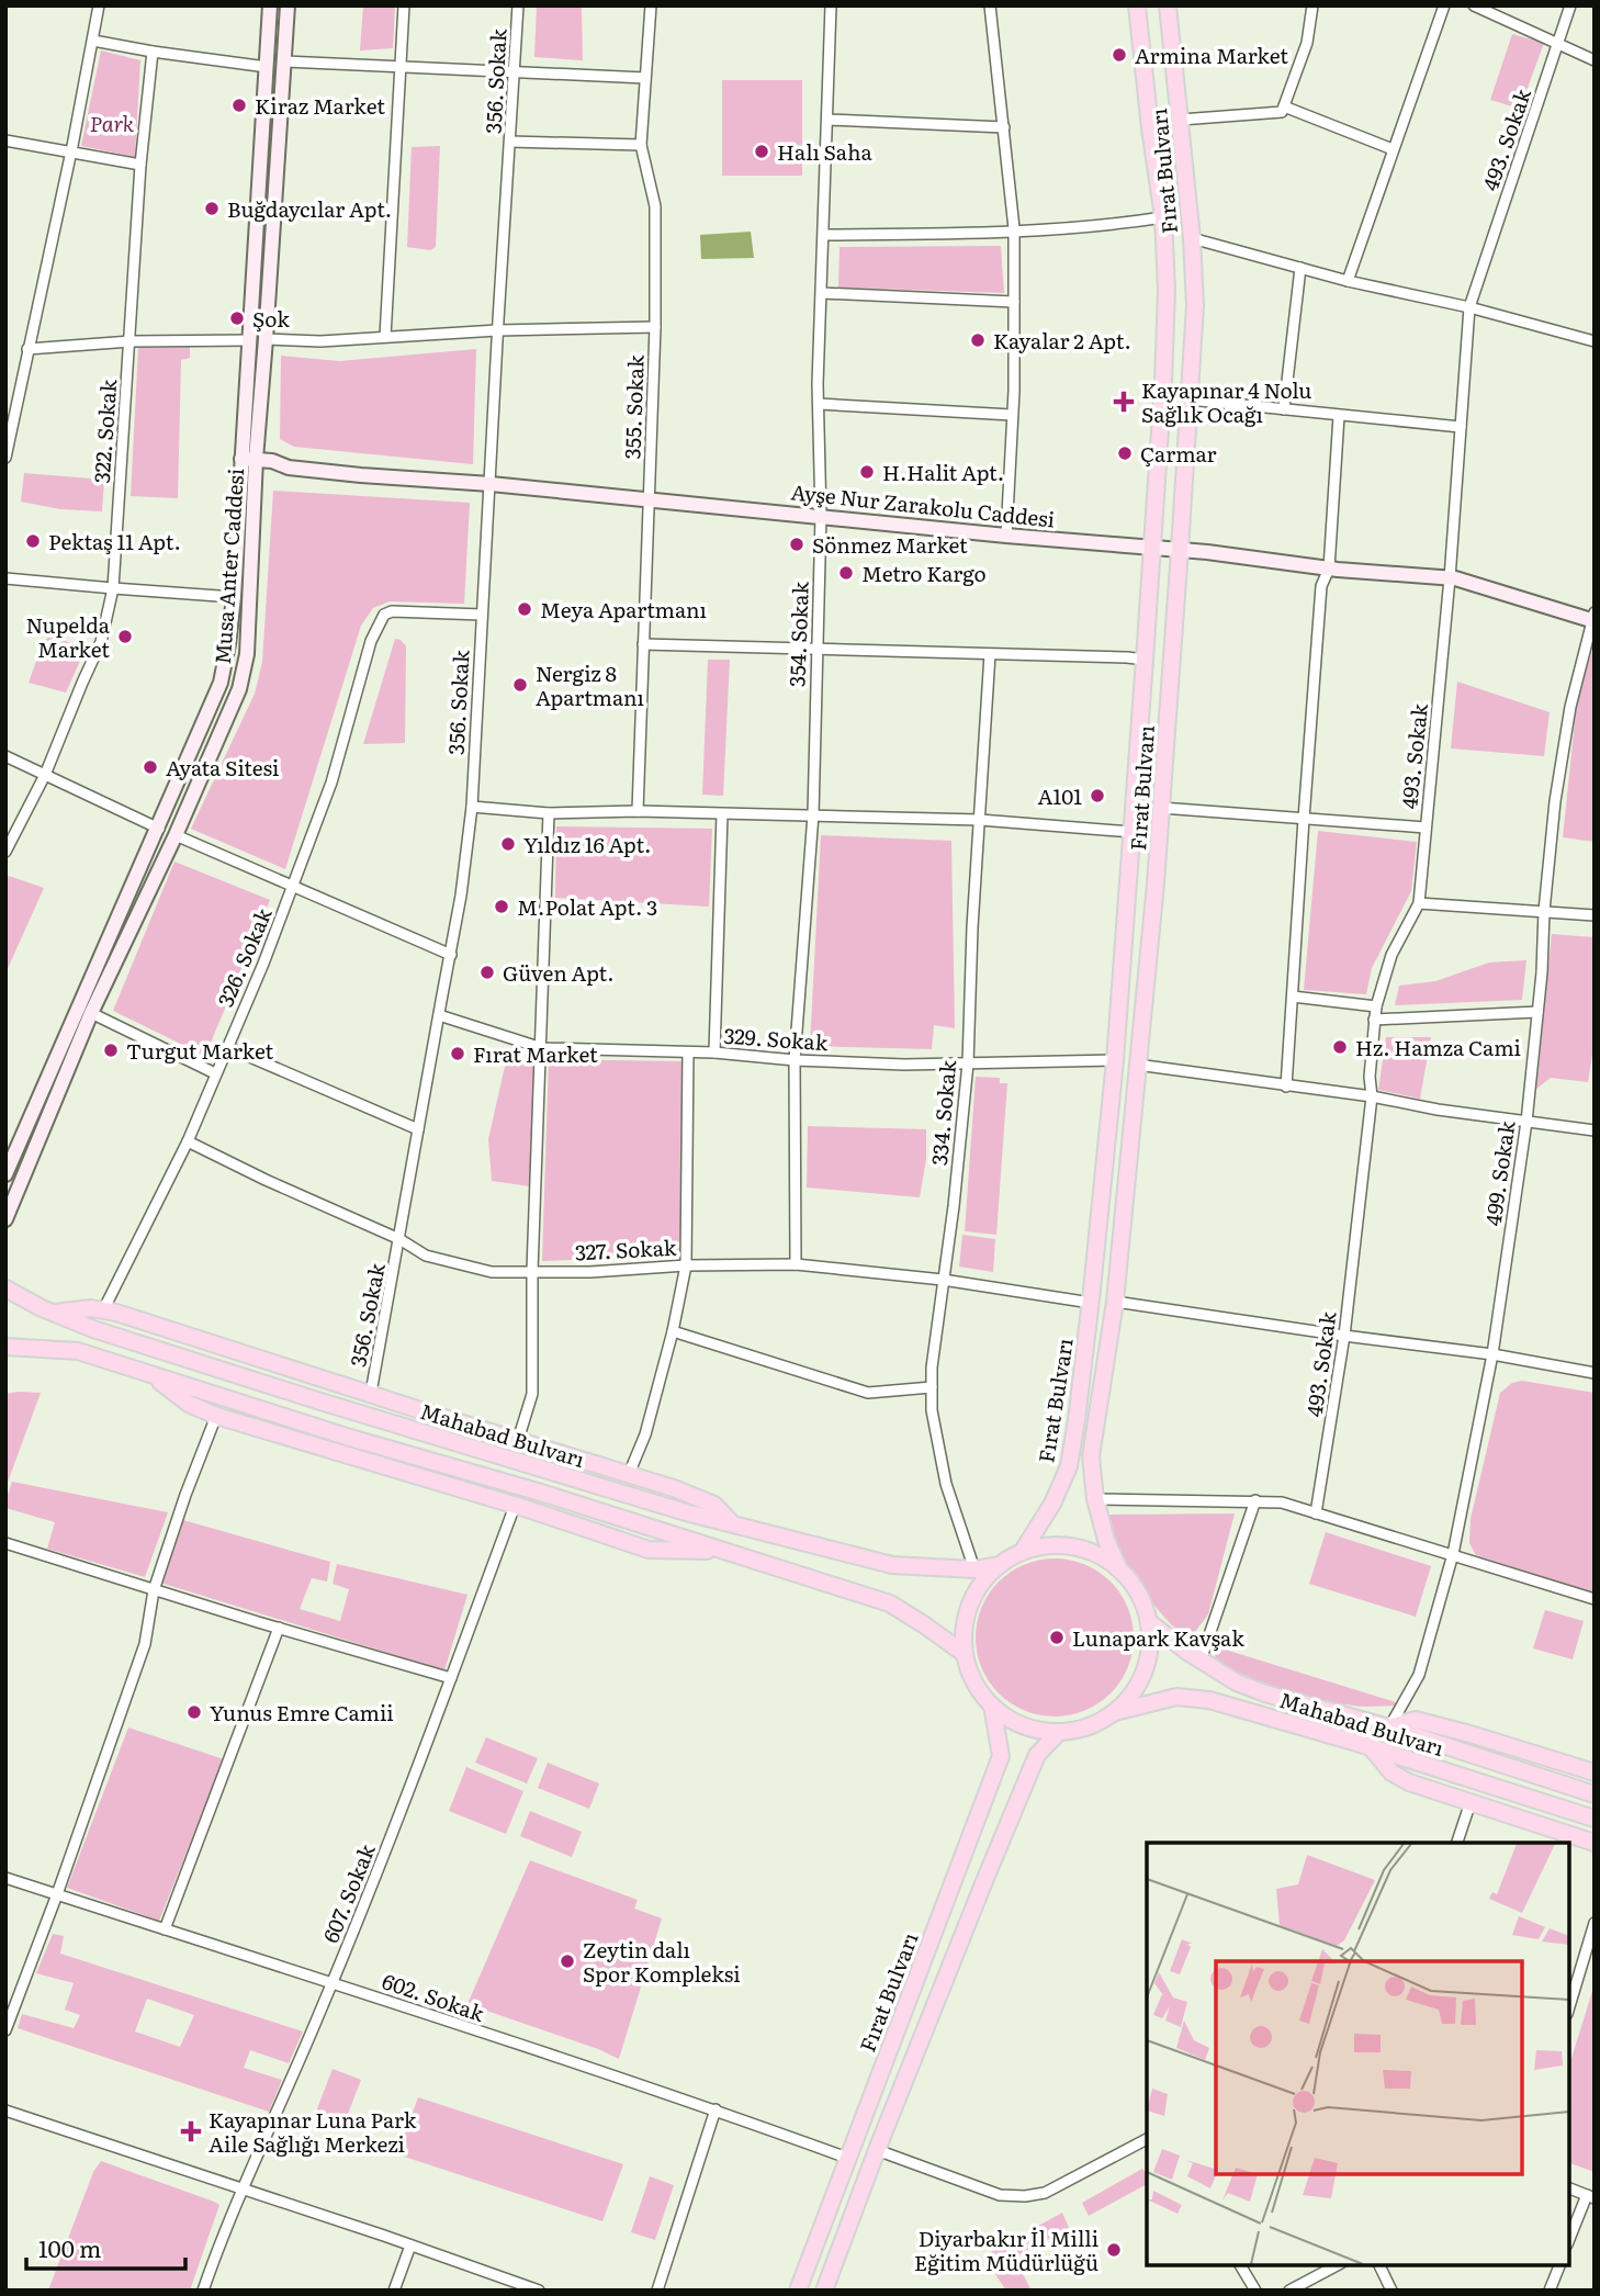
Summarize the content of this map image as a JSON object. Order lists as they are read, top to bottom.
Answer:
{
  "streets": {
    "main road": [
      "Fırat Bulvarı",
      "Ayşe Nur Zarakolu Caddesi",
      "Musa Anter Caddesi",
      "Mahabad Bulvarı"
    ],
    "street": [
      "356. Sokak",
      "493. Sokak",
      "355. Sokak",
      "322. Sokak",
      "354. Sokak",
      "326. Sokak",
      "329. Sokak",
      "334. Sokak",
      "499. Sokak",
      "327. Sokak",
      "607. Sokak",
      "602. Sokak"
    ]
  },
  "crossings": [
    ["356. Sokak", "Ayşe Nur Zarakolu Caddesi"],
    ["356. Sokak", "326. Sokak"],
    ["356. Sokak", "329. Sokak"],
    ["356. Sokak", "327. Sokak"],
    ["493. Sokak", "Ayşe Nur Zarakolu Caddesi"],
    ["Fırat Bulvarı", "Ayşe Nur Zarakolu Caddesi"],
    ["Fırat Bulvarı", "329. Sokak"],
    ["Fırat Bulvarı", "327. Sokak"],
    ["Fırat Bulvarı", "Mahabad Bulvarı"],
    ["Fırat Bulvarı", "602. Sokak"],
    ["355. Sokak", "Ayşe Nur Zarakolu Caddesi"],
    ["Ayşe Nur Zarakolu Caddesi", "Musa Anter Caddesi"],
    ["Ayşe Nur Zarakolu Caddesi", "354. Sokak"],
    ["Ayşe Nur Zarakolu Caddesi", "499. Sokak"],
    ["354. Sokak", "329. Sokak"],
    ["354. Sokak", "327. Sokak"],
    ["326. Sokak", "327. Sokak"],
    ["329. Sokak", "334. Sokak"],
    ["334. Sokak", "327. Sokak"],
    ["334. Sokak", "Mahabad Bulvarı"],
    ["499. Sokak", "Mahabad Bulvarı"],
    ["607. Sokak", "602. Sokak"]
  ],
  "parks": ["Park"],
  "places": {
    "other": [
      "Armina Market",
      "Kiraz Market",
      "Halı Saha",
      "Buğdaycılar Apt.",
      "Şok",
      "Kayalar 2 Apt.",
      "Çarmar",
      "H.Halit Apt.",
      "Pektaş 11 Apt.",
      "Sönmez Market",
      "Metro Kargo",
      "Meya Apartmanı",
      "Nupelda Market",
      "Nergiz 8 Apartmanı",
      "Ayata Sitesi",
      "A101",
      "Yıldız 16 Apt.",
      "M.Polat Apt. 3",
      "Güven Apt.",
      "Hz. Hamza Cami",
      "Turgut Market",
      "Fırat Market",
      "Lunapark Kavşak",
      "Yunus Emre Camii",
      "Zeytin dalı Spor Kompleksi",
      "Diyarbakır İl Milli Eğitim Müdürlüğü"
    ],
    "health": ["Kayapınar 4 Nolu Sağlık Ocağı", "Kayapınar Luna Park Aile Sağlığı Merkezi"]
  },
  "scale_bar": "100 m"
}
